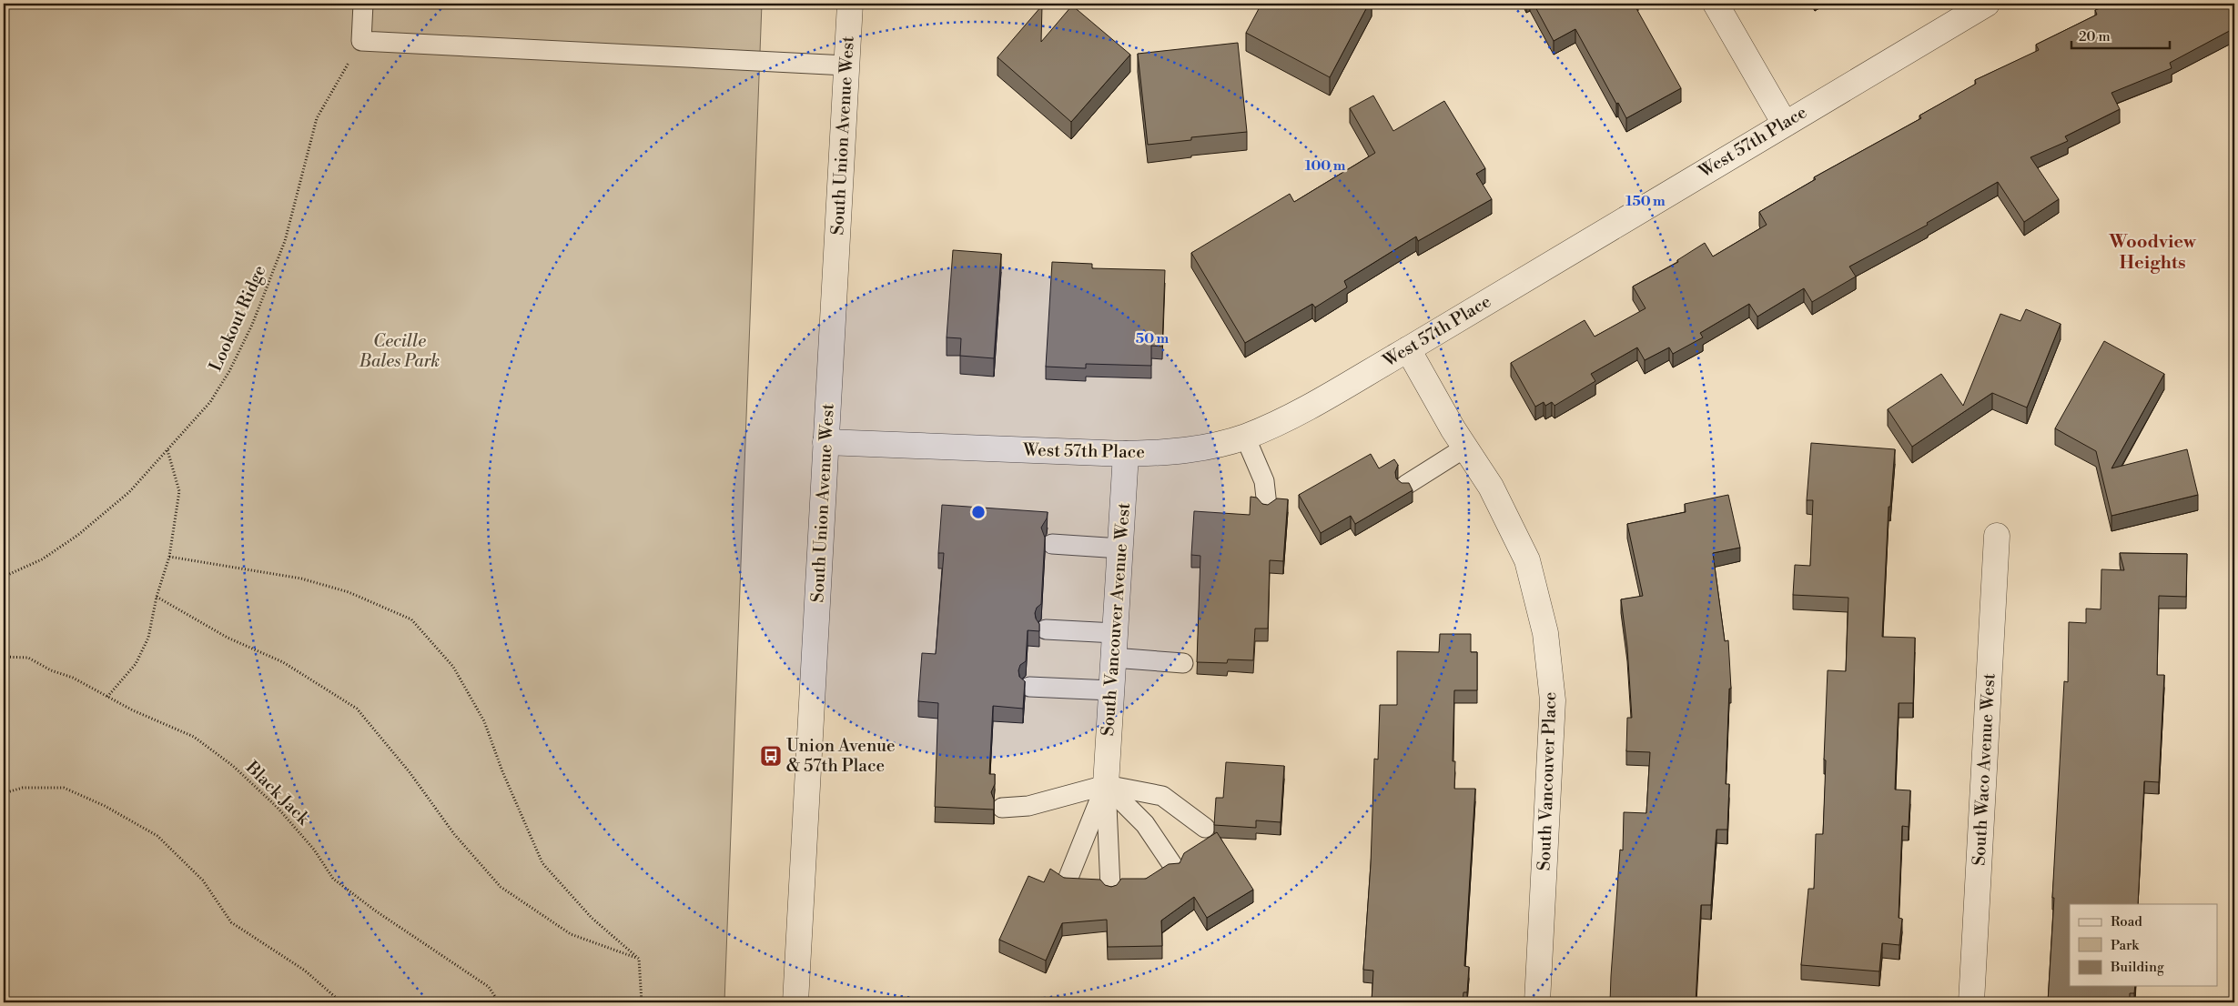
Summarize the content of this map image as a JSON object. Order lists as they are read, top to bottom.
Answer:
{
  "streets": {
    "street": [
      "South Union Avenue West",
      "West 57th Place",
      "South Vancouver Avenue West",
      "South Waco Avenue West",
      "South Vancouver Place"
    ],
    "path": ["Lookout Ridge", "Black Jack"]
  },
  "crossings": [
    ["South Union Avenue West", "West 57th Place"],
    ["West 57th Place", "South Vancouver Avenue West"],
    ["West 57th Place", "South Vancouver Place"]
  ],
  "districts": ["Woodview Heights"],
  "parks": ["Cecille Bales Park"],
  "places": {
    "bus stop": ["Union Avenue & 57th Place"]
  },
  "legend": ["Road", "Park", "Building"],
  "scale_bar": "20 m",
  "rings": ["100 m", "150 m", "50 m"]
}
